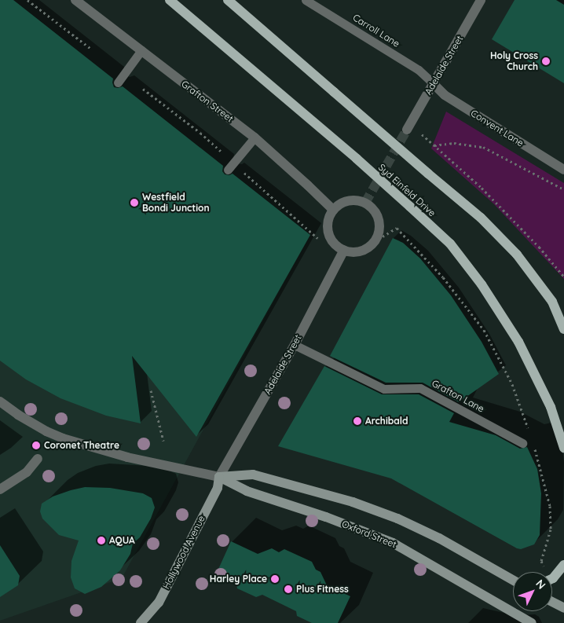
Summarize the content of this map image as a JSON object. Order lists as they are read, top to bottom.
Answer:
{
  "streets": {
    "main road": ["Syd Einfeld Drive"],
    "street": [
      "Adelaide Street",
      "Grafton Street",
      "Convent Lane",
      "Oxford Street",
      "Hollywood Avenue"
    ],
    "lane": ["Carroll Lane", "Grafton Lane"]
  },
  "crossings": [
    ["Carroll Lane", "Adelaide Street"],
    ["Carroll Lane", "Convent Lane"],
    ["Adelaide Street", "Grafton Street"],
    ["Adelaide Street", "Convent Lane"],
    ["Adelaide Street", "Grafton Lane"],
    ["Adelaide Street", "Oxford Street"],
    ["Adelaide Street", "Hollywood Avenue"],
    ["Oxford Street", "Hollywood Avenue"]
  ],
  "places": [
    "Holy Cross Church",
    "Westfield Bondi Junction",
    "Archibald",
    "Coronet Theatre",
    "AQUA",
    "Harley Place",
    "Plus Fitness"
  ],
  "north": "top right"
}
